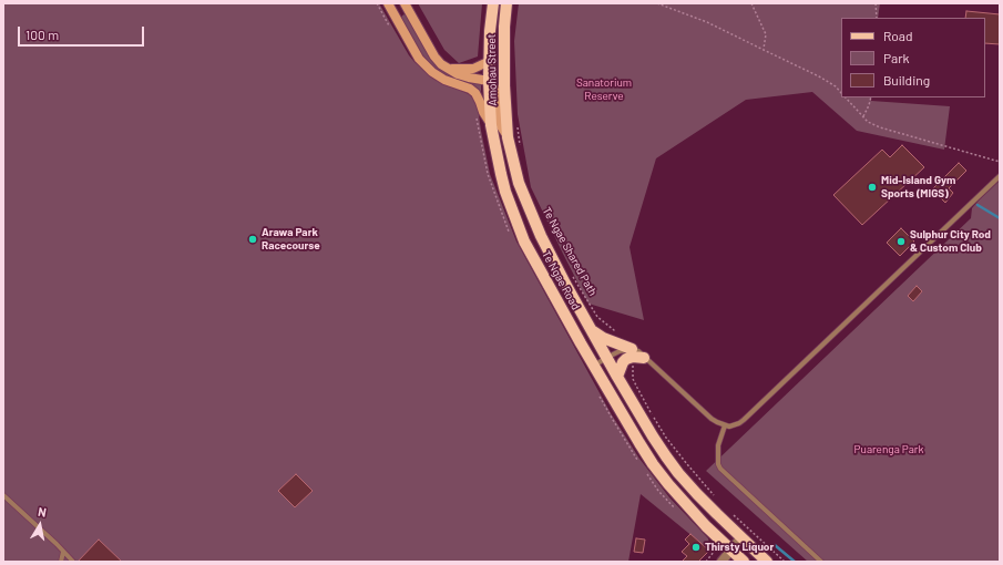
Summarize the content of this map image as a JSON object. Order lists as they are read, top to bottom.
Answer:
{
  "streets": {
    "main road": ["Amohau Street", "Te Ngae Road"],
    "path": ["Te Ngae Shared Path"]
  },
  "crossings": [
    ["Amohau Street", "Te Ngae Road"]
  ],
  "parks": ["Sanatorium Reserve", "Puarenga Park"],
  "places": [
    "Mid-Island Gym Sports (MIGS)",
    "Arawa Park Racecourse",
    "Sulphur City Rod & Custom Club",
    "Thirsty Liquor"
  ],
  "legend": ["Road", "Park", "Building"],
  "scale_bar": "100 m",
  "north": "top"
}
